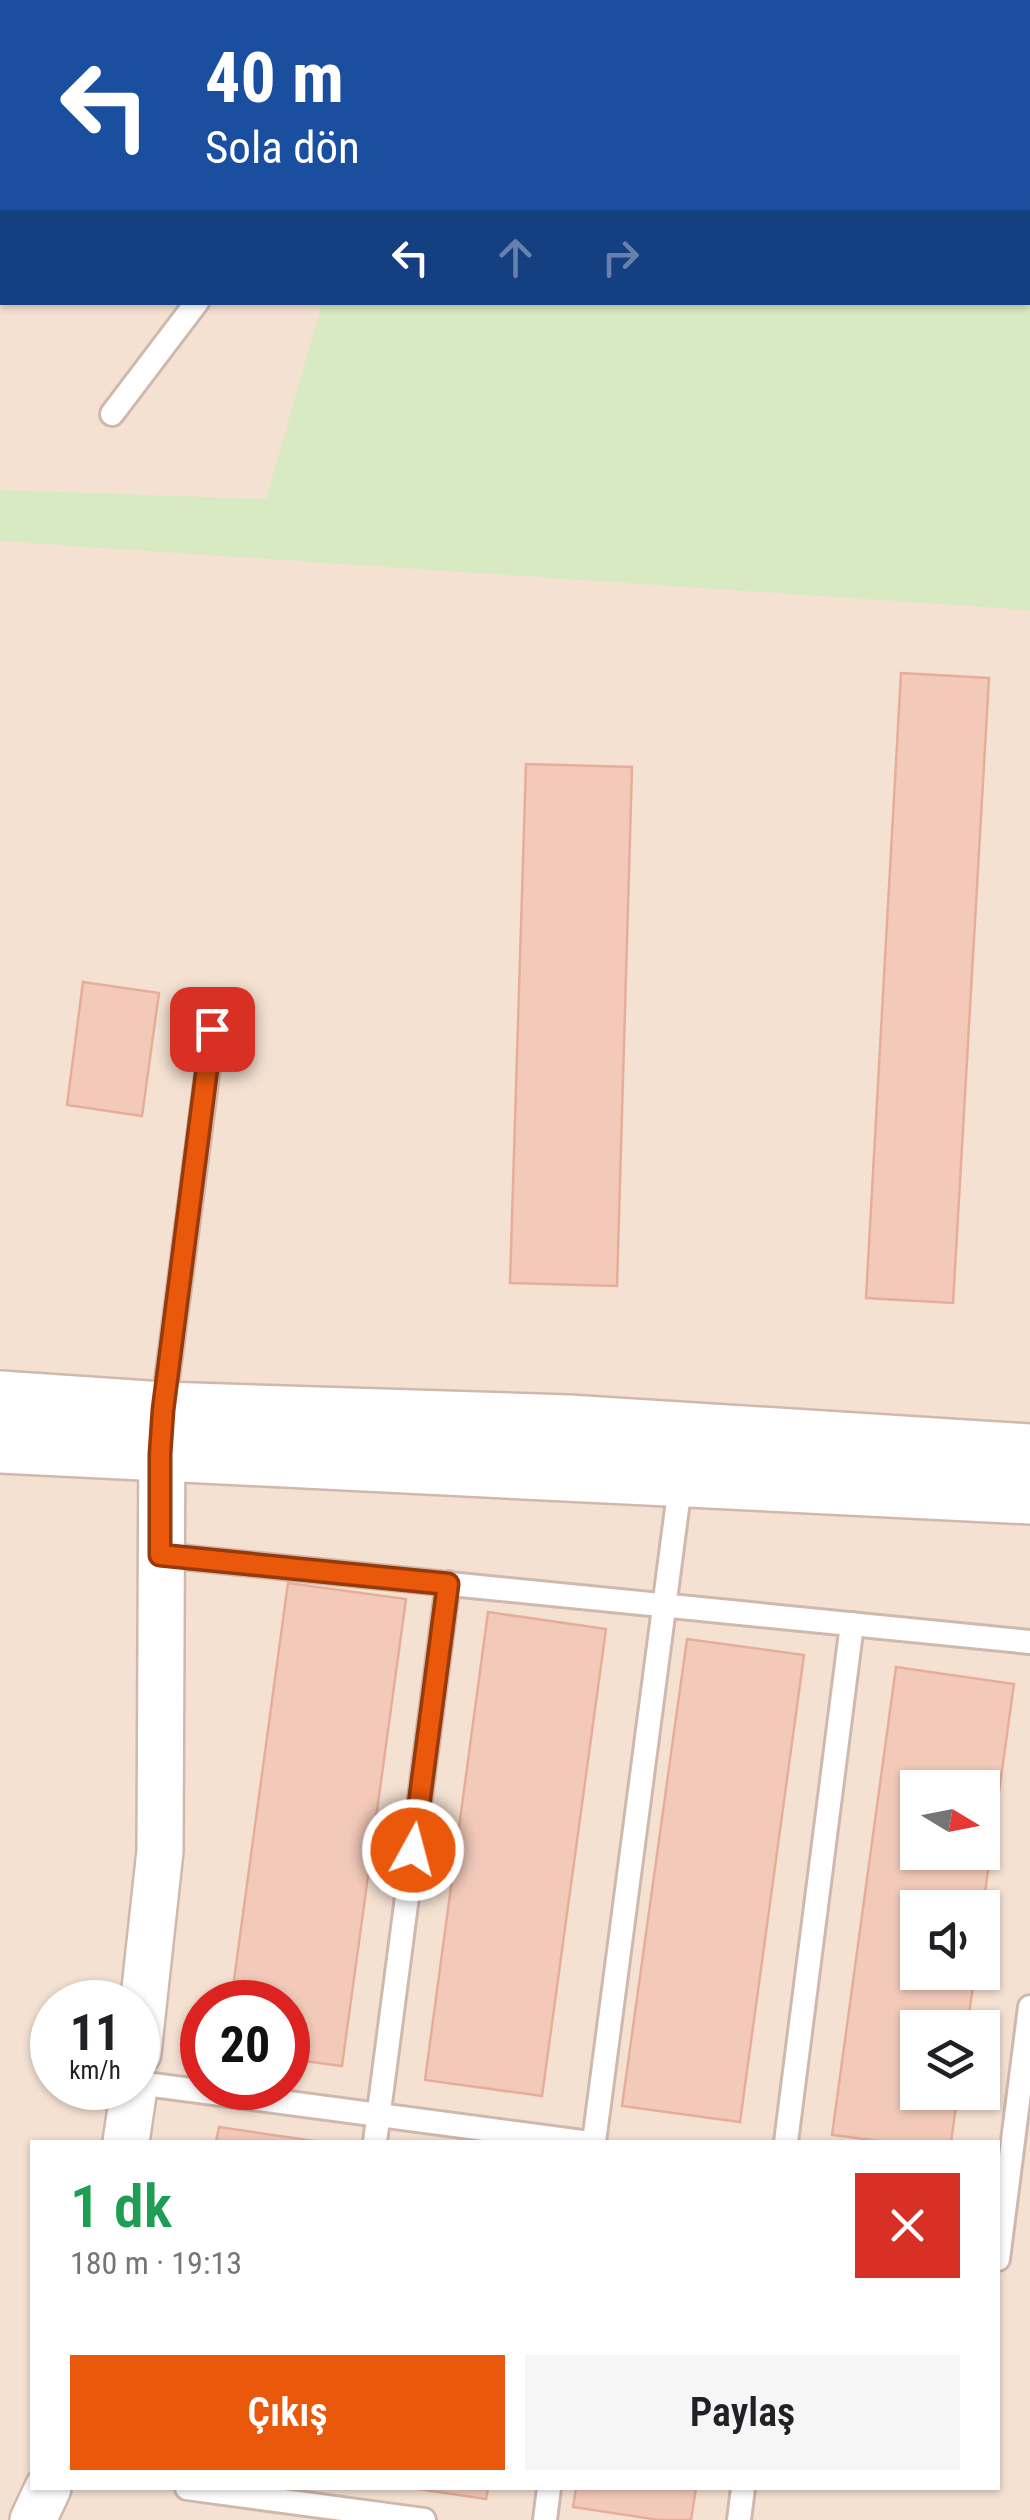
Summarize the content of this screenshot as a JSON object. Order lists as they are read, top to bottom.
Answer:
{
  "north": "right",
  "page": {
    "turn": ["40 m", "Sola dön"],
    "speed": "11 km/h",
    "limit": "20",
    "heading": ["1 dk", "180 m · 19:13"],
    "buttons": ["Çıkış", "Paylaş"]
  }
}
